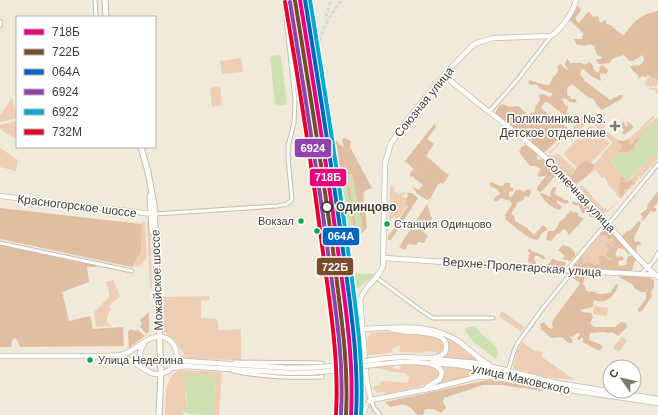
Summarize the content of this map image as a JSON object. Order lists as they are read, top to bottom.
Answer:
{
  "streets": {
    "main road": ["Можайское шоссе"],
    "street": [
      "Союзная улица",
      "Солнечная улица",
      "Красногорское шоссе",
      "Верхне-Пролетарская улица",
      "улица Маковского"
    ]
  },
  "crossings": [
    ["Союзная улица", "Солнечная улица"],
    ["Союзная улица", "Верхне-Пролетарская улица"],
    ["Солнечная улица", "Верхне-Пролетарская улица"],
    ["Красногорское шоссе", "Можайское шоссе"]
  ],
  "places": {
    "health": ["Поликлиника №3. Детское отделение"],
    "other": [
      "Одинцово",
      "Вокзал",
      "Станция Одинцово",
      "Улица Неделина"
    ]
  },
  "lines": [
    "transit line 718Б",
    "transit line 064А",
    "transit line 6922",
    "transit line 722Б",
    "transit line 6924",
    "transit line 732М"
  ],
  "legend": [
    "718Б",
    "722Б",
    "064А",
    "6924",
    "6922",
    "732М"
  ],
  "north": "top left"
}
